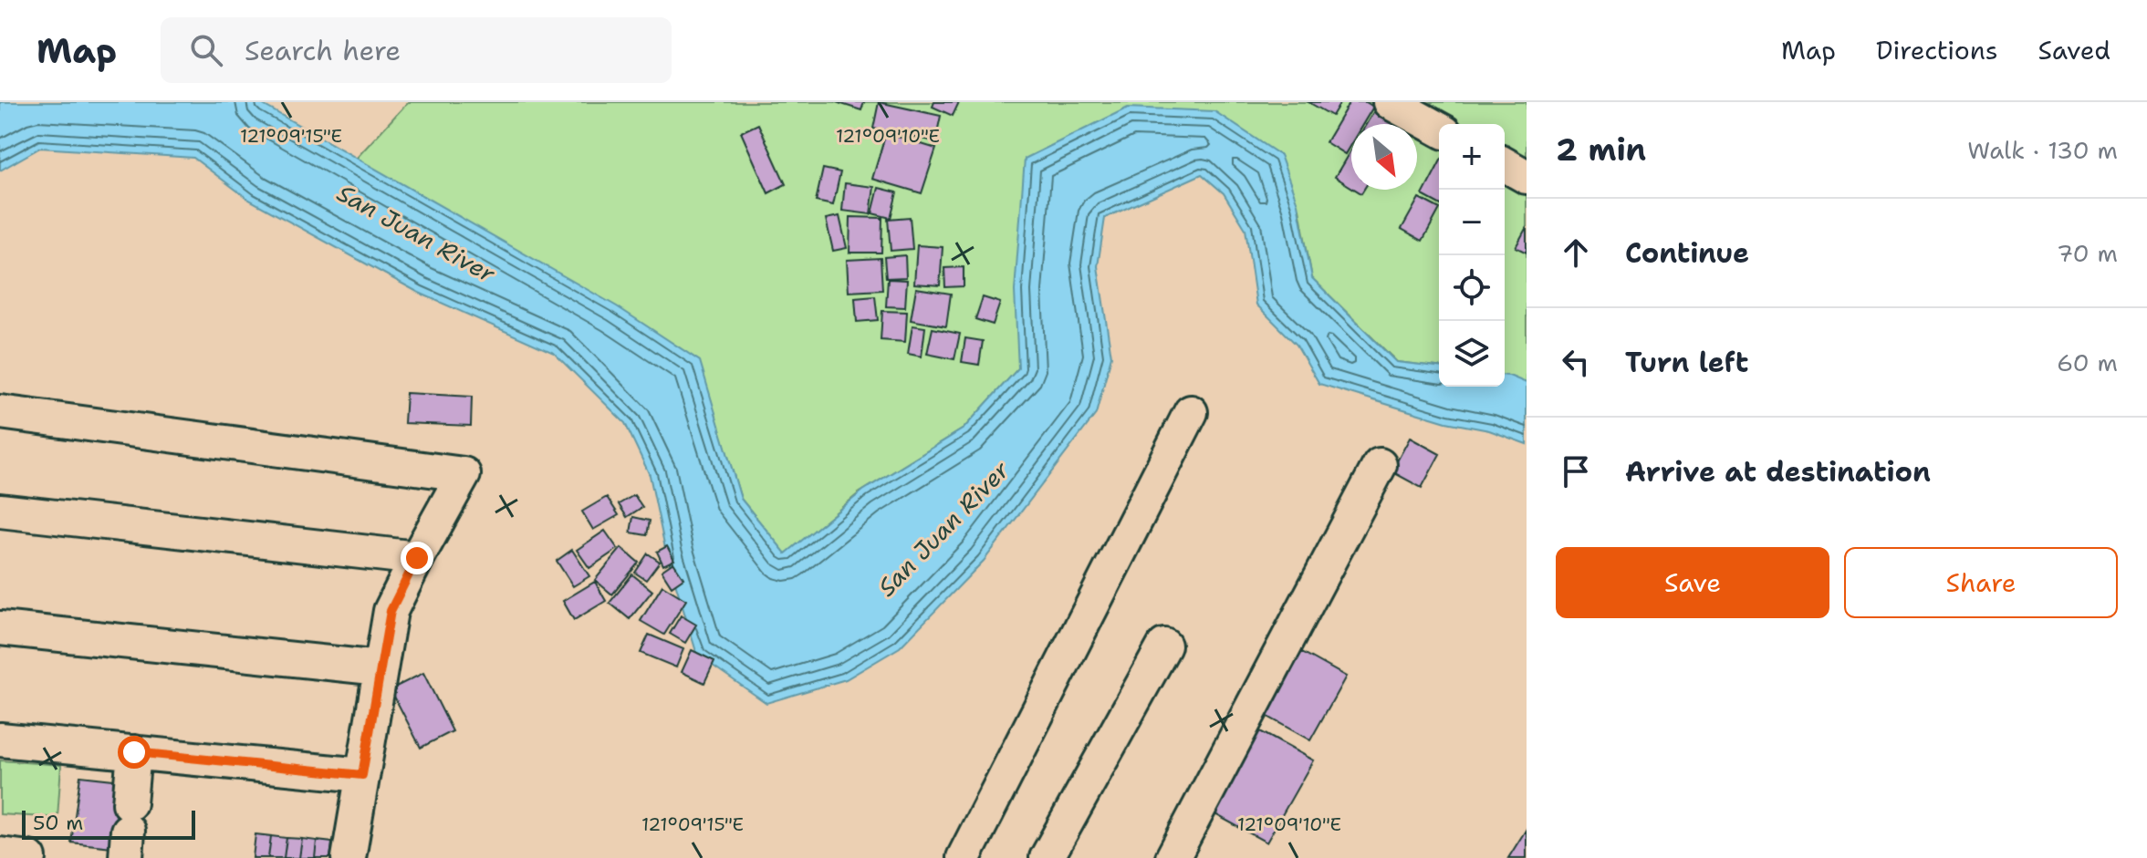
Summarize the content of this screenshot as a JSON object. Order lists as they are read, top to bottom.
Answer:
{
  "water": ["San Juan River"],
  "scale_bar": "50 m",
  "north": "bottom right",
  "page": {
    "header": "Map",
    "search": "Search here",
    "nav": ["Map", "Directions", "Saved"],
    "heading": ["2 min", "Walk · 130 m"],
    "map_buttons": ["+", "−"],
    "list": [
      ["Continue", "70 m"],
      ["Turn left", "60 m"],
      "Arrive at destination"
    ],
    "buttons": ["Save", "Share"],
    "scale": "50 m"
  },
  "coordinates": ["121°09'15\"E", "121°09'10\"E"]
}
